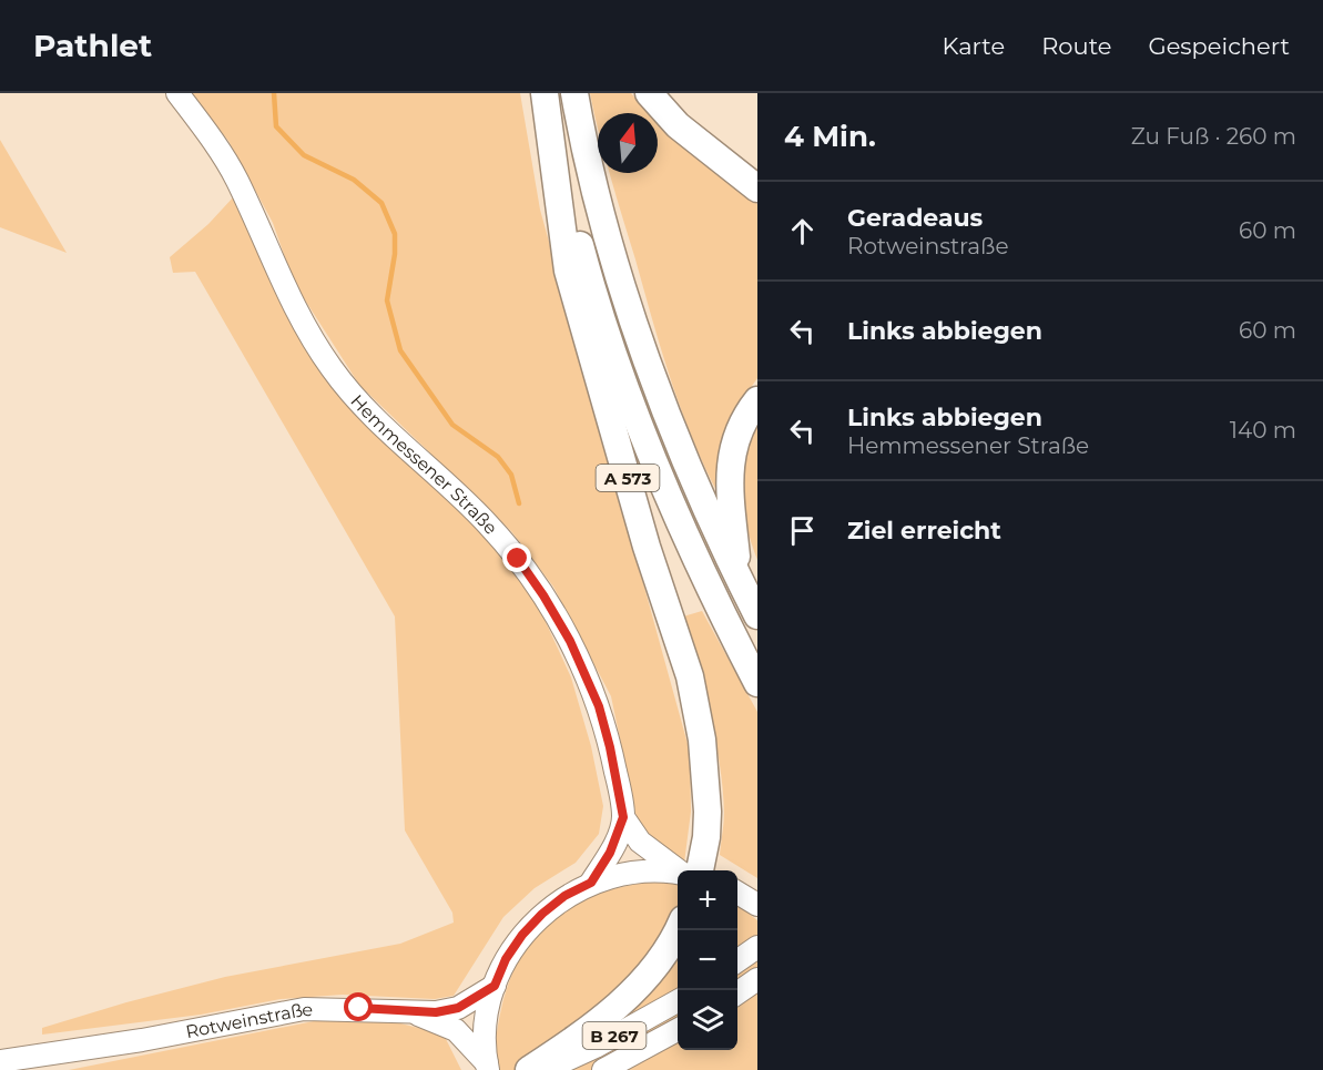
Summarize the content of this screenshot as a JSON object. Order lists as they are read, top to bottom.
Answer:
{
  "streets": {
    "highway": ["A 573"],
    "main road": ["Hemmessener Straße", "Rotweinstraße", "B 267"]
  },
  "north": "top",
  "page": {
    "header": "Pathlet",
    "nav": ["Karte", "Route", "Gespeichert"],
    "heading": ["4 Min.", "Zu Fuß · 260 m"],
    "list": [
      ["Geradeaus", "Rotweinstraße", "60 m"],
      ["Links abbiegen", "60 m"],
      ["Links abbiegen", "Hemmessener Straße", "140 m"],
      "Ziel erreicht"
    ],
    "map_buttons": ["+", "−"]
  }
}
